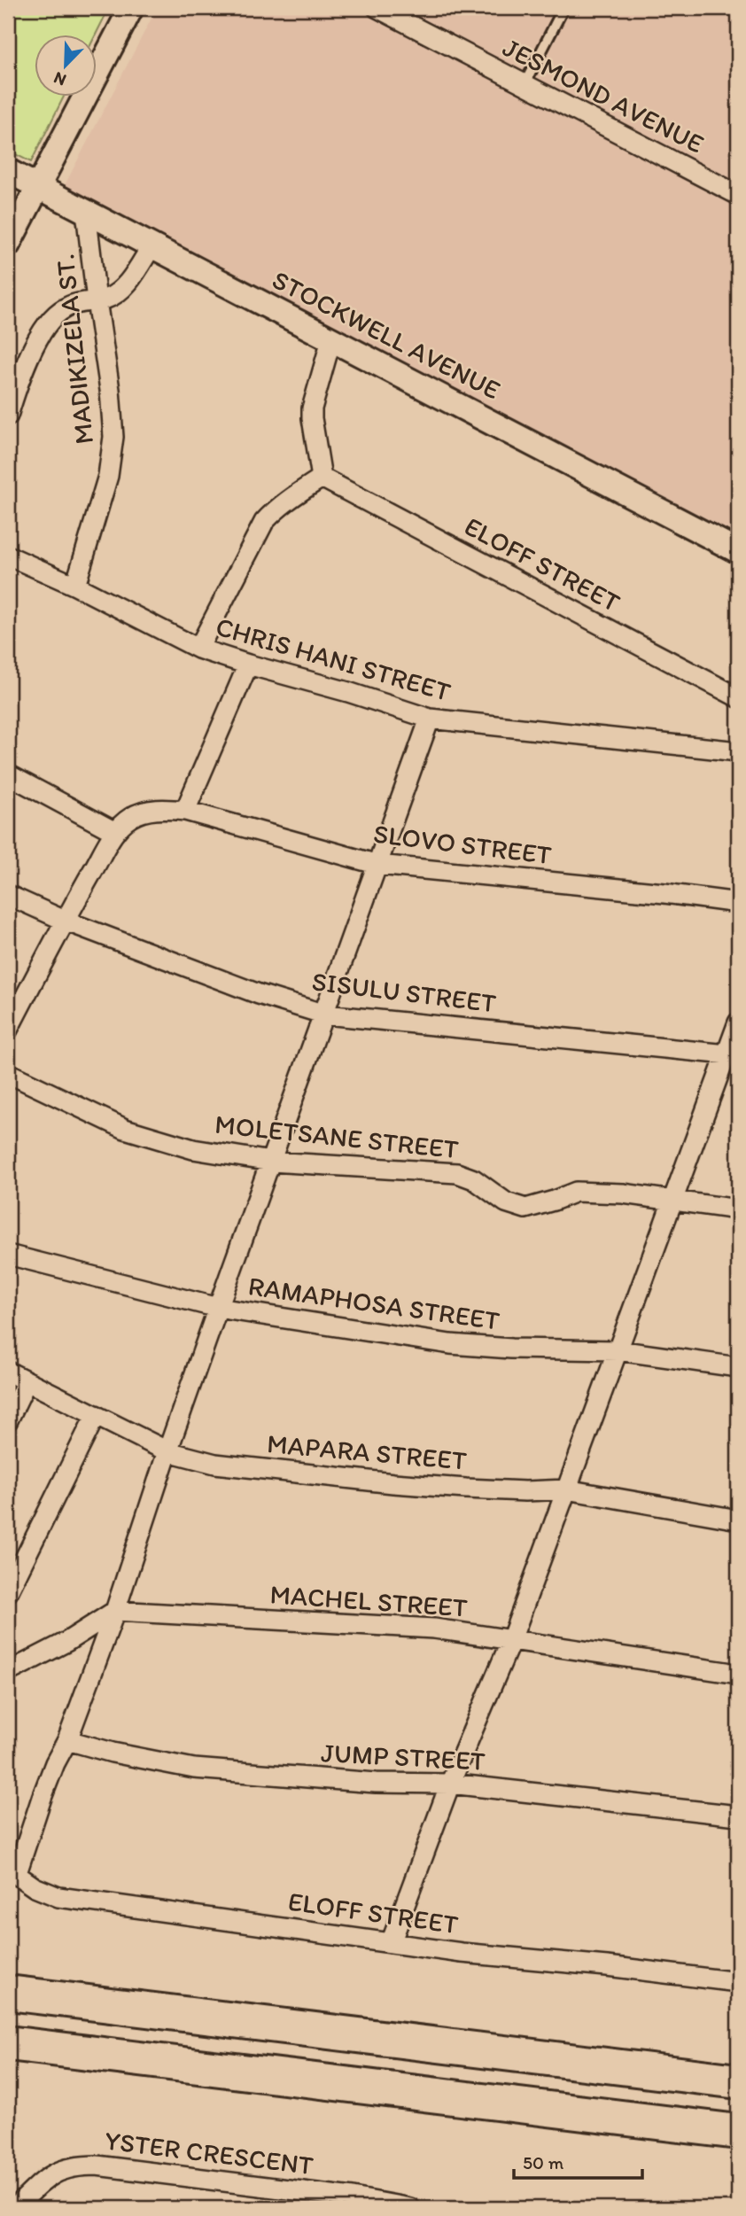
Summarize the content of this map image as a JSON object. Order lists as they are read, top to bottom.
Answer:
{
  "streets": {
    "street": [
      "JESMOND AVENUE",
      "STOCKWELL AVENUE",
      "MADIKIZELA ST.",
      "ELOFF STREET",
      "CHRIS HANI STREET",
      "SLOVO STREET",
      "SISULU STREET",
      "MOLETSANE STREET",
      "RAMAPHOSA STREET",
      "MAPARA STREET",
      "MACHEL STREET",
      "JUMP STREET",
      "YSTER CRESCENT"
    ]
  },
  "crossings": [
    ["STOCKWELL AVENUE", "MADIKIZELA ST."],
    ["MADIKIZELA ST.", "CHRIS HANI STREET"]
  ],
  "scale_bar": "50 m",
  "north": "bottom left"
}
